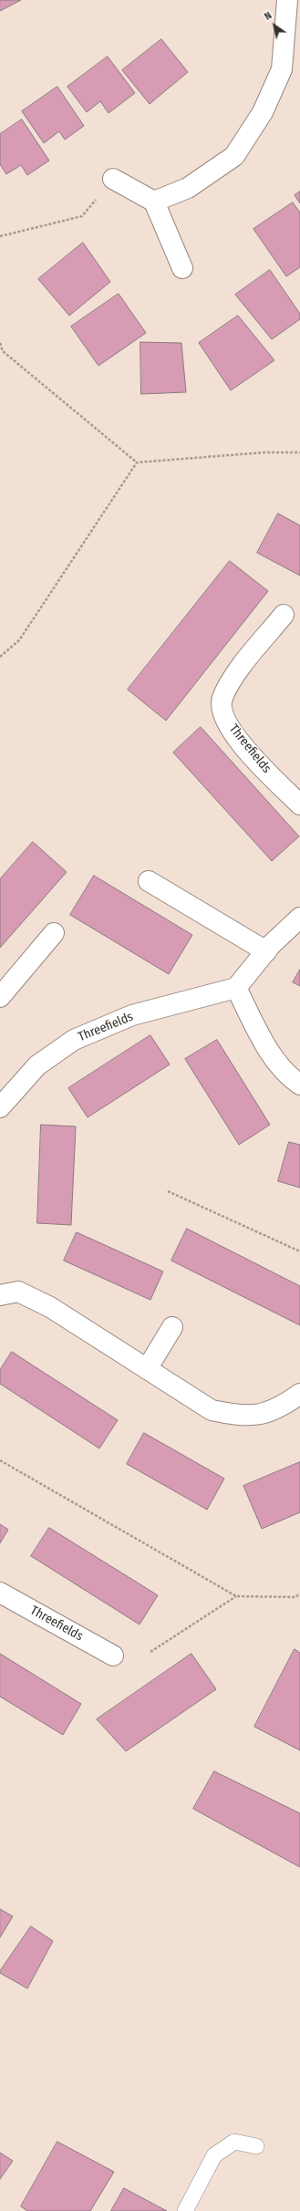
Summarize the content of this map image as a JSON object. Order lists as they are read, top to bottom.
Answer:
{
  "streets": {
    "street": ["Threefields"]
  },
  "north": "top left"
}
